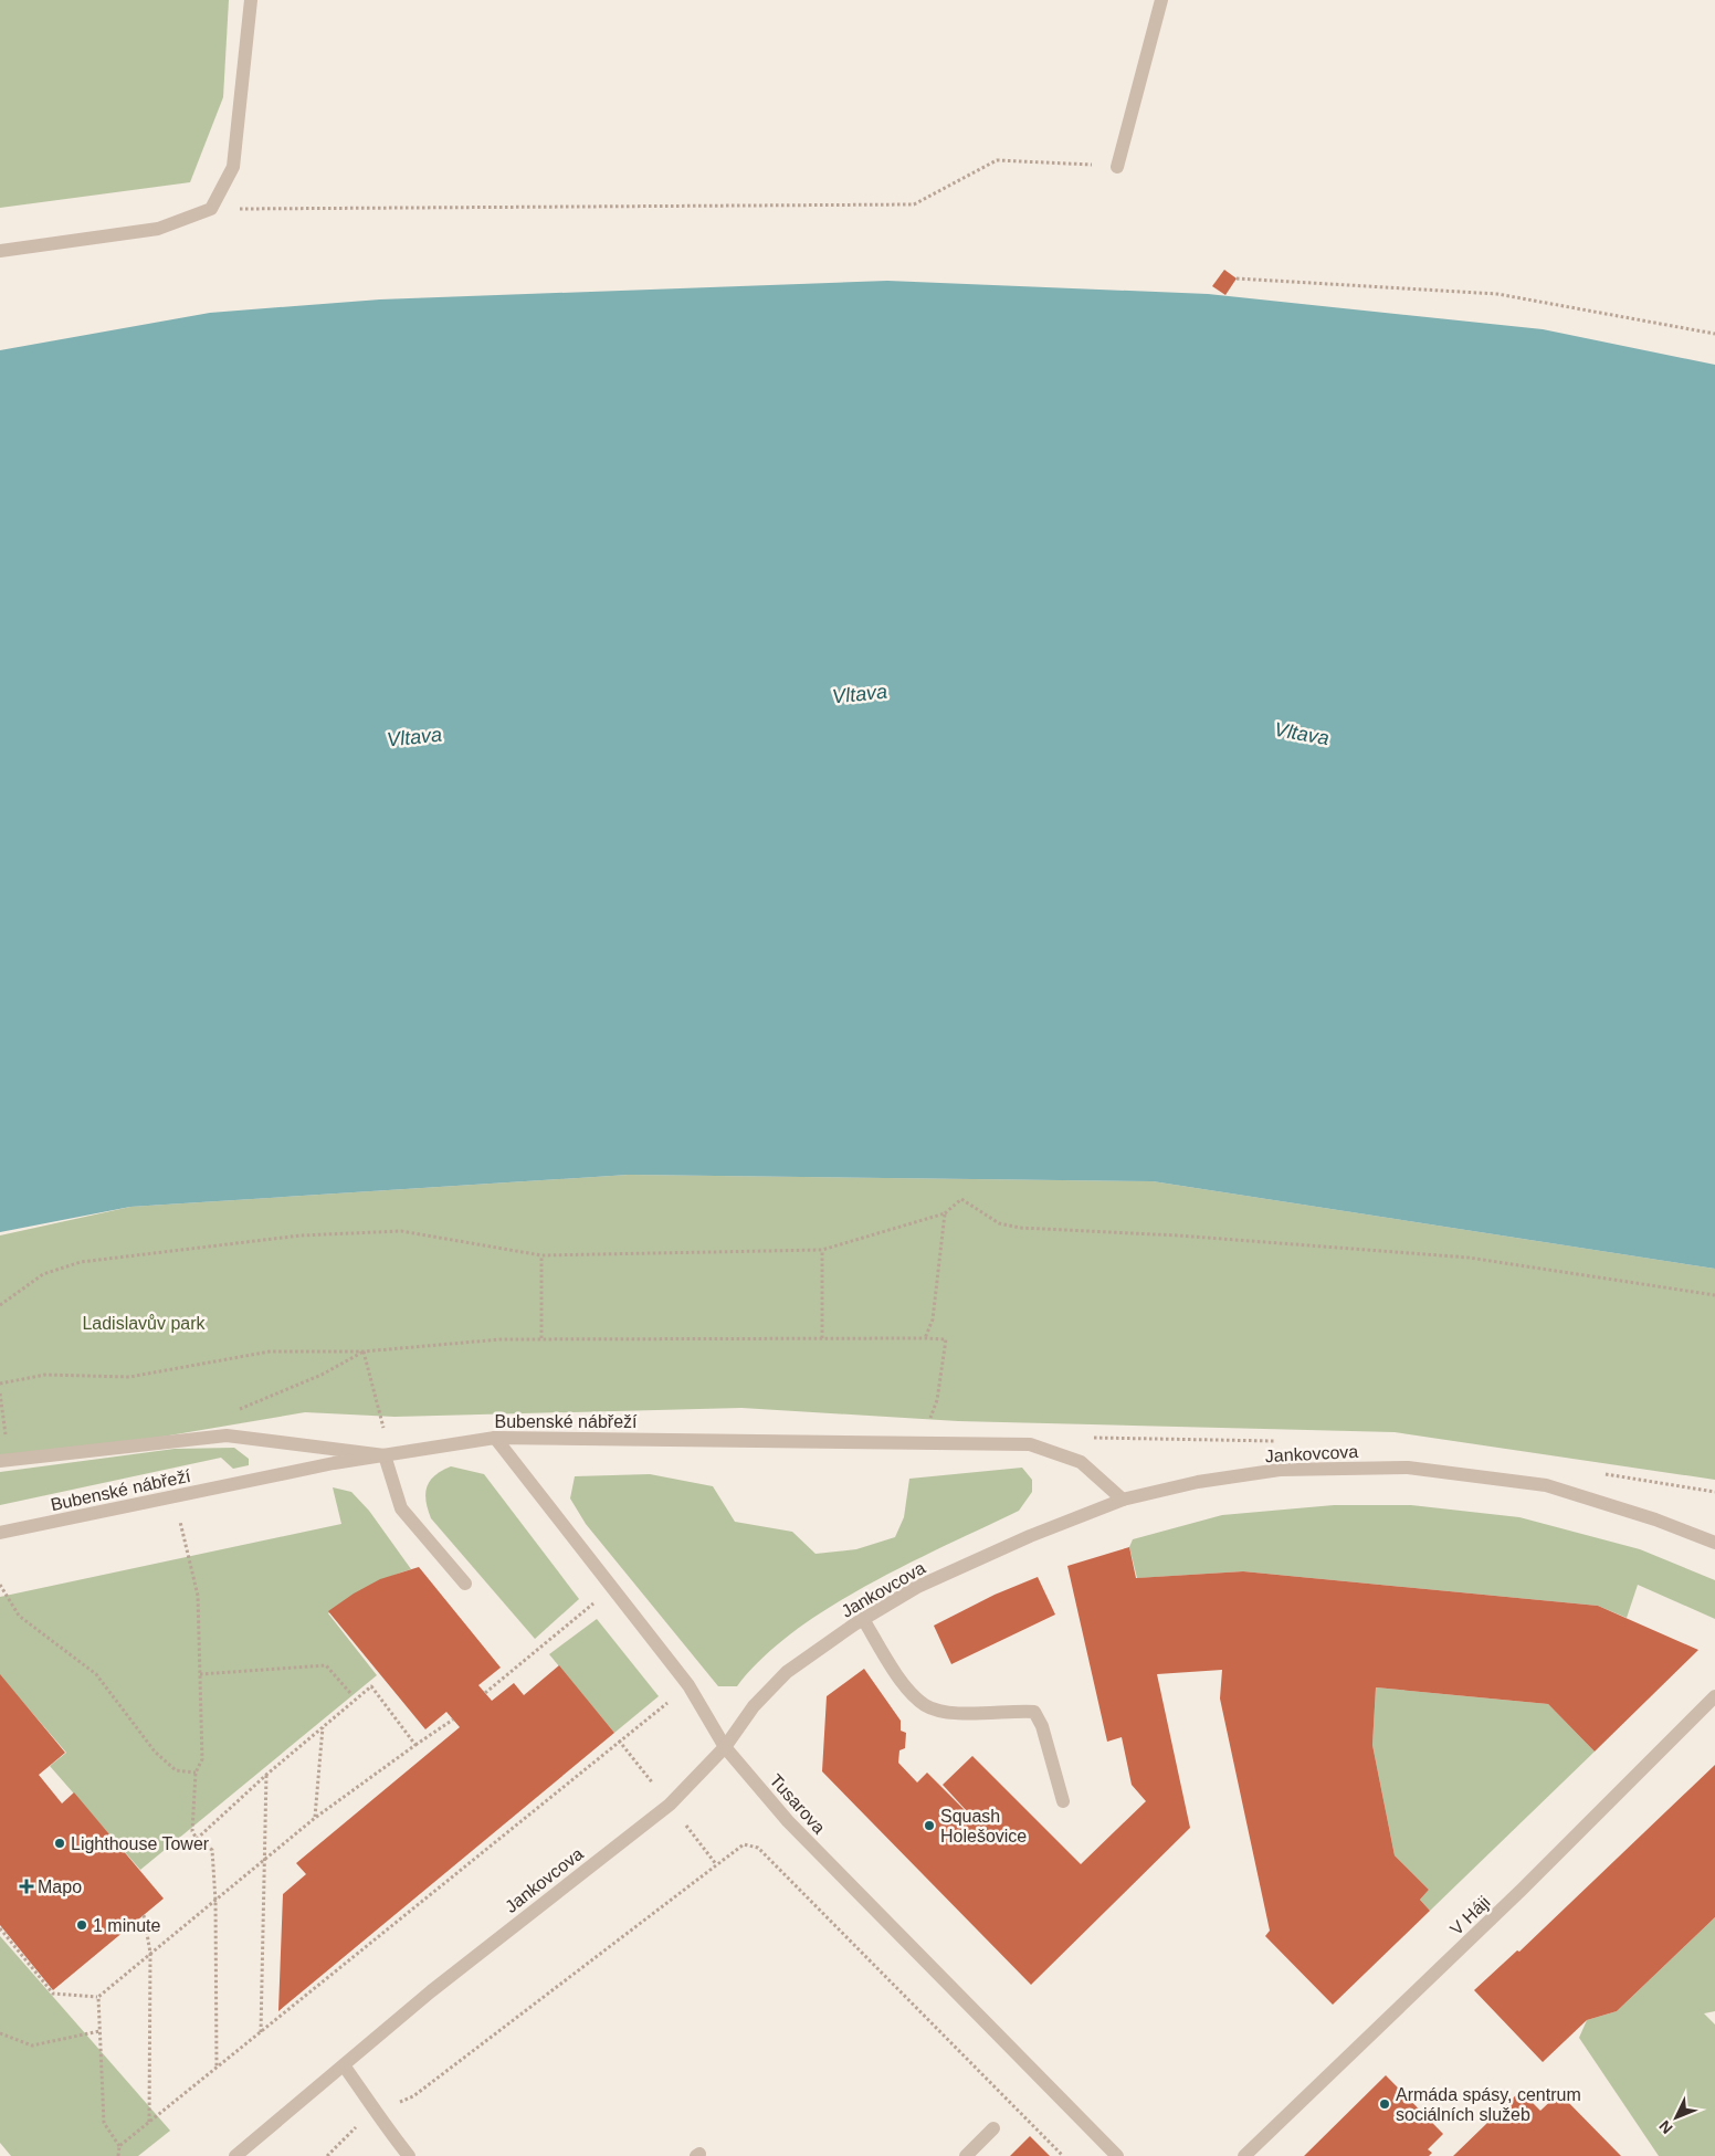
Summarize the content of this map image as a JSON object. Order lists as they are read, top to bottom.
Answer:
{
  "streets": {
    "street": [
      "Bubenské nábřeží",
      "Jankovcova",
      "Tusarova",
      "V Háji"
    ]
  },
  "crossings": [
    ["Bubenské nábřeží", "Jankovcova"],
    ["Bubenské nábřeží", "Tusarova"],
    ["Jankovcova", "Tusarova"]
  ],
  "water": ["Vltava"],
  "parks": ["Ladislavův park"],
  "places": {
    "other": [
      "Squash Holešovice",
      "Lighthouse Tower",
      "1 minute",
      "Armáda spásy, centrum sociálních služeb"
    ],
    "health": ["Mapo"]
  },
  "north": "bottom left"
}
